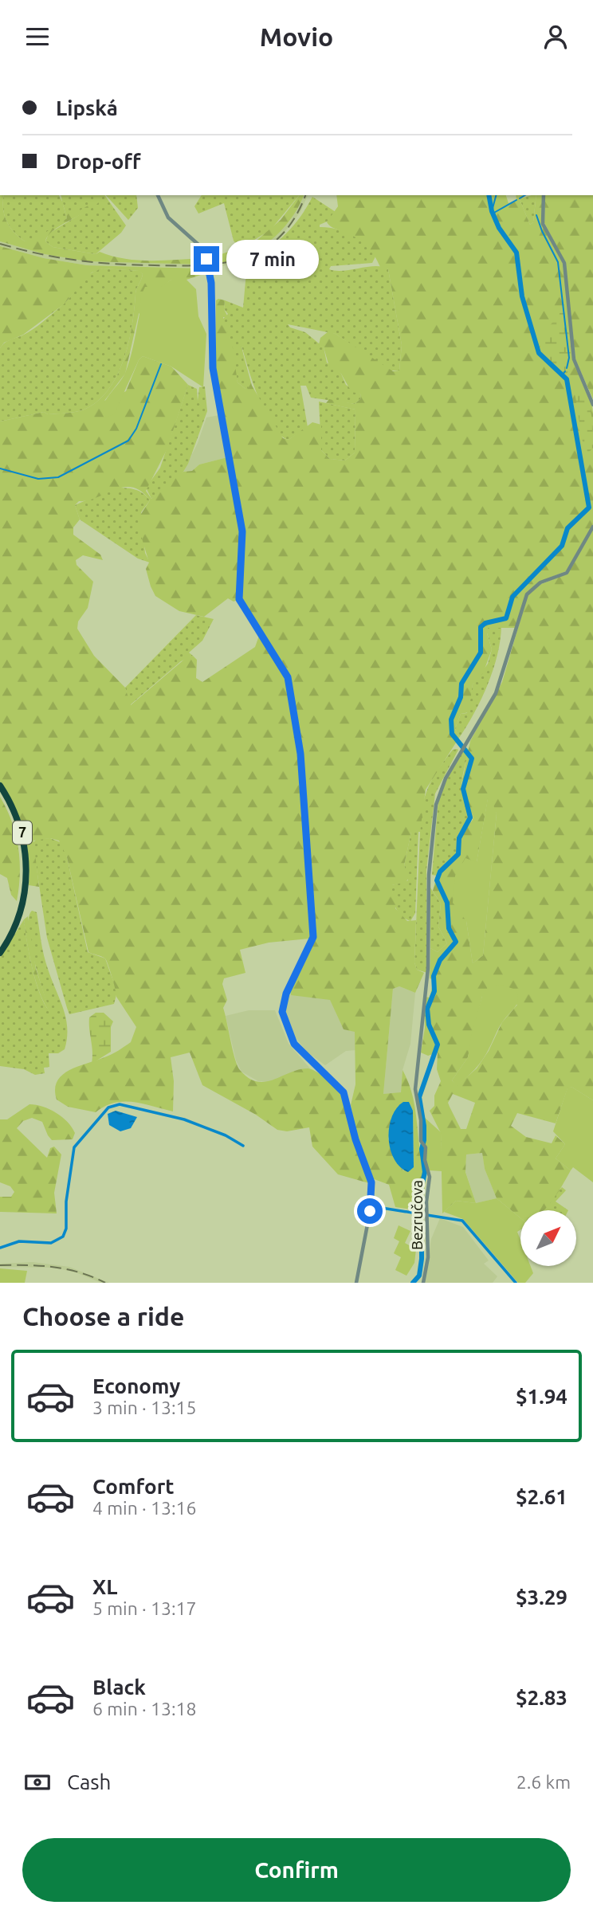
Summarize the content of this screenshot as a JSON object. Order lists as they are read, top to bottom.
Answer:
{
  "streets": {
    "highway": ["7"],
    "street": ["Bezručova"]
  },
  "north": "top right",
  "page": {
    "header": "Movio",
    "banner": ["Lipská", "Drop-off"],
    "bubble": "7 min",
    "heading": "Choose a ride",
    "list": [
      {
        "name": "Economy",
        "note": "3 min · 13:15",
        "value": "$1.94"
      },
      {
        "name": "Comfort",
        "note": "4 min · 13:16",
        "value": "$2.61"
      },
      {
        "name": "XL",
        "note": "5 min · 13:17",
        "value": "$3.29"
      },
      {
        "name": "Black",
        "note": "6 min · 13:18",
        "value": "$2.83"
      }
    ],
    "pay": ["Cash", "2.6 km"],
    "buttons": "Confirm"
  }
}
